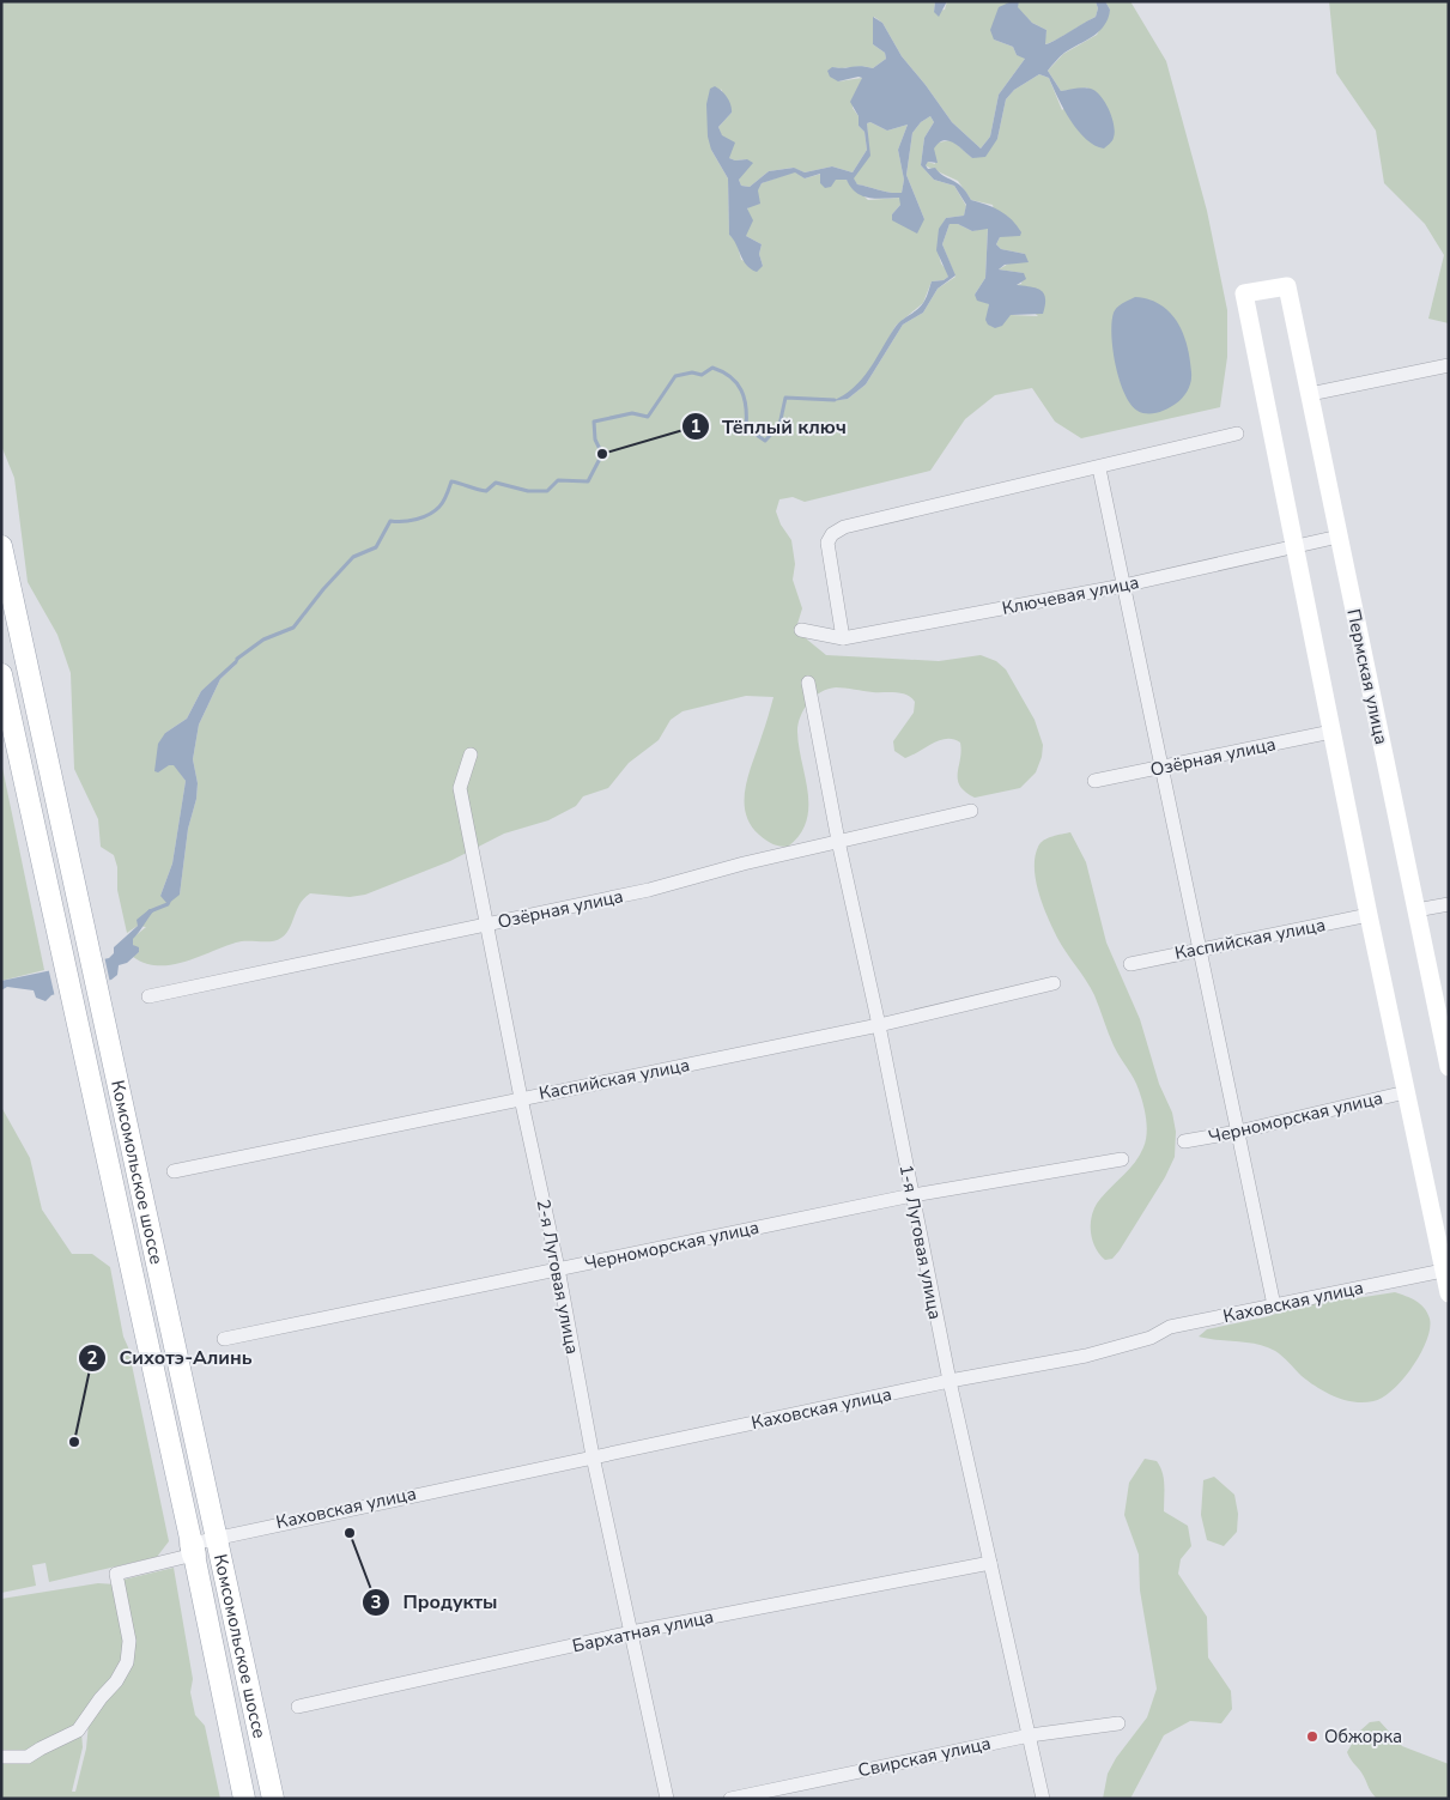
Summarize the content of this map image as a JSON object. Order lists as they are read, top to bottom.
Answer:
{
  "streets": {
    "main road": ["Комсомольское шоссе"],
    "street": [
      "Ключевая улица",
      "Пермская улица",
      "Озёрная улица",
      "Каспийская улица",
      "Черноморская улица",
      "1-я Луговая улица",
      "2-я Луговая улица",
      "Каховская улица",
      "Бархатная улица",
      "Свирская улица"
    ]
  },
  "crossings": [
    ["Ключевая улица", "Пермская улица"],
    ["Озёрная улица", "1-я Луговая улица"],
    ["Озёрная улица", "2-я Луговая улица"],
    ["Каспийская улица", "1-я Луговая улица"],
    ["Каспийская улица", "2-я Луговая улица"],
    ["Черноморская улица", "1-я Луговая улица"],
    ["Черноморская улица", "2-я Луговая улица"],
    ["Комсомольское шоссе", "Каховская улица"],
    ["1-я Луговая улица", "Каховская улица"],
    ["1-я Луговая улица", "Бархатная улица"],
    ["1-я Луговая улица", "Свирская улица"],
    ["2-я Луговая улица", "Каховская улица"],
    ["2-я Луговая улица", "Бархатная улица"]
  ],
  "places": [
    "Тёплый ключ",
    "Сихотэ-Алинь",
    "Продукты",
    "Обжорка"
  ]
}
